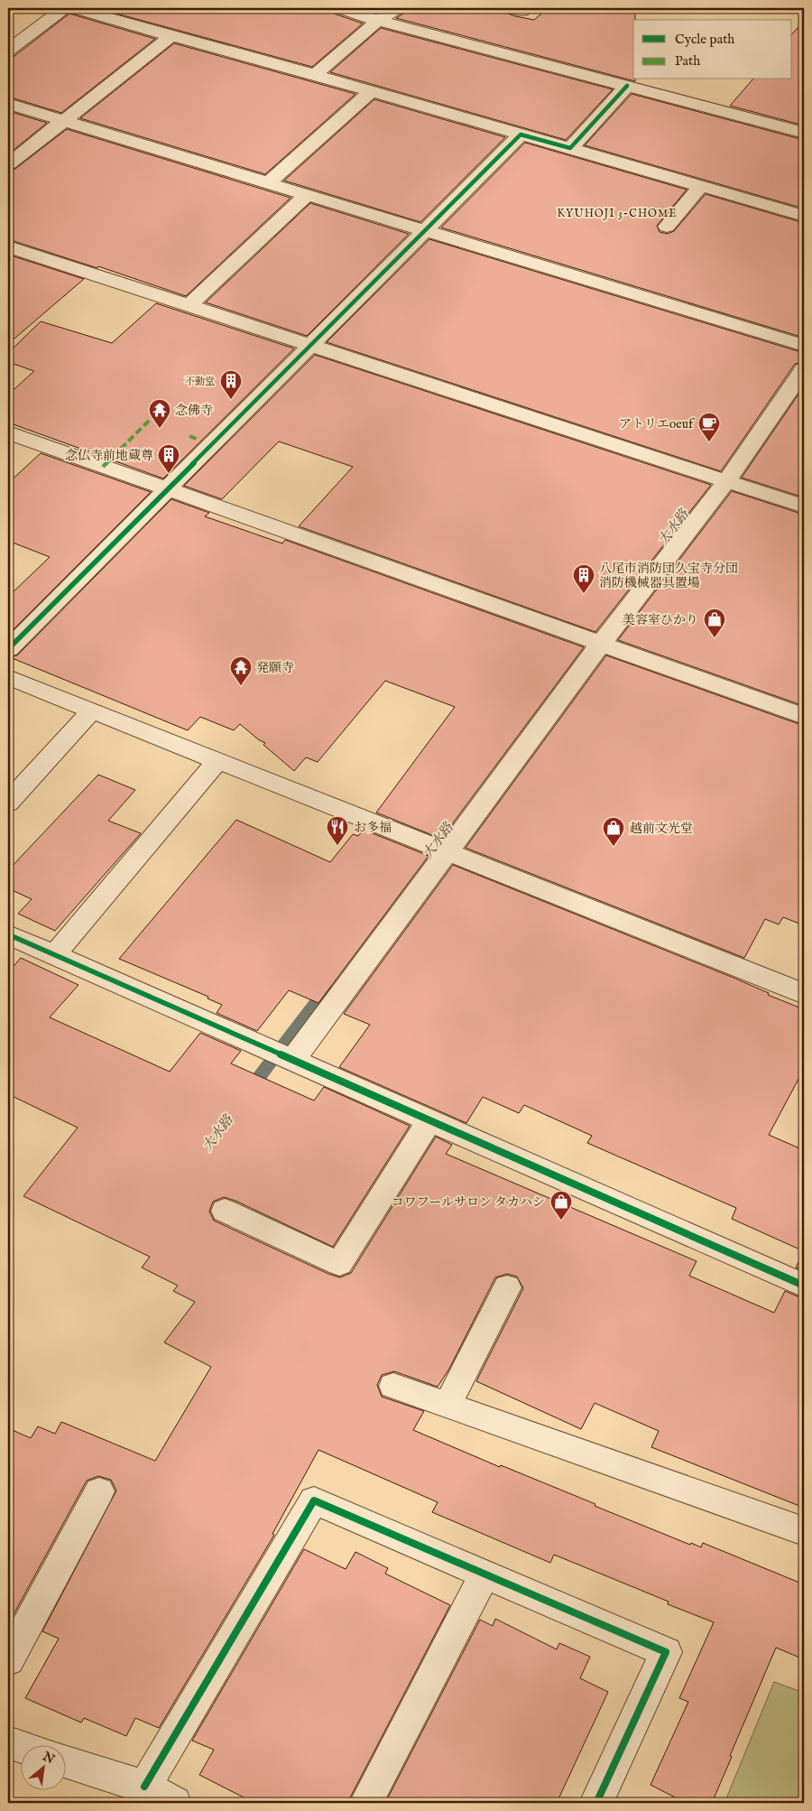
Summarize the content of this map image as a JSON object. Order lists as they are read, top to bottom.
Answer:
{
  "districts": ["KYUHOJI 3-CHOME"],
  "water": ["大水路"],
  "places": {
    "building": ["不動堂", "念仏寺前地蔵尊", "八尾市消防団久宝寺分団 消防機械器具置場"],
    "temple": ["念佛寺", "発願寺"],
    "cafe": ["アトリエoeuf"],
    "shop": ["美容室ひかり", "越前文光堂", "コワフールサロン タカハシ"],
    "restaurant": ["お多福"]
  },
  "legend": ["Cycle path", "Path"],
  "north": "top right"
}
